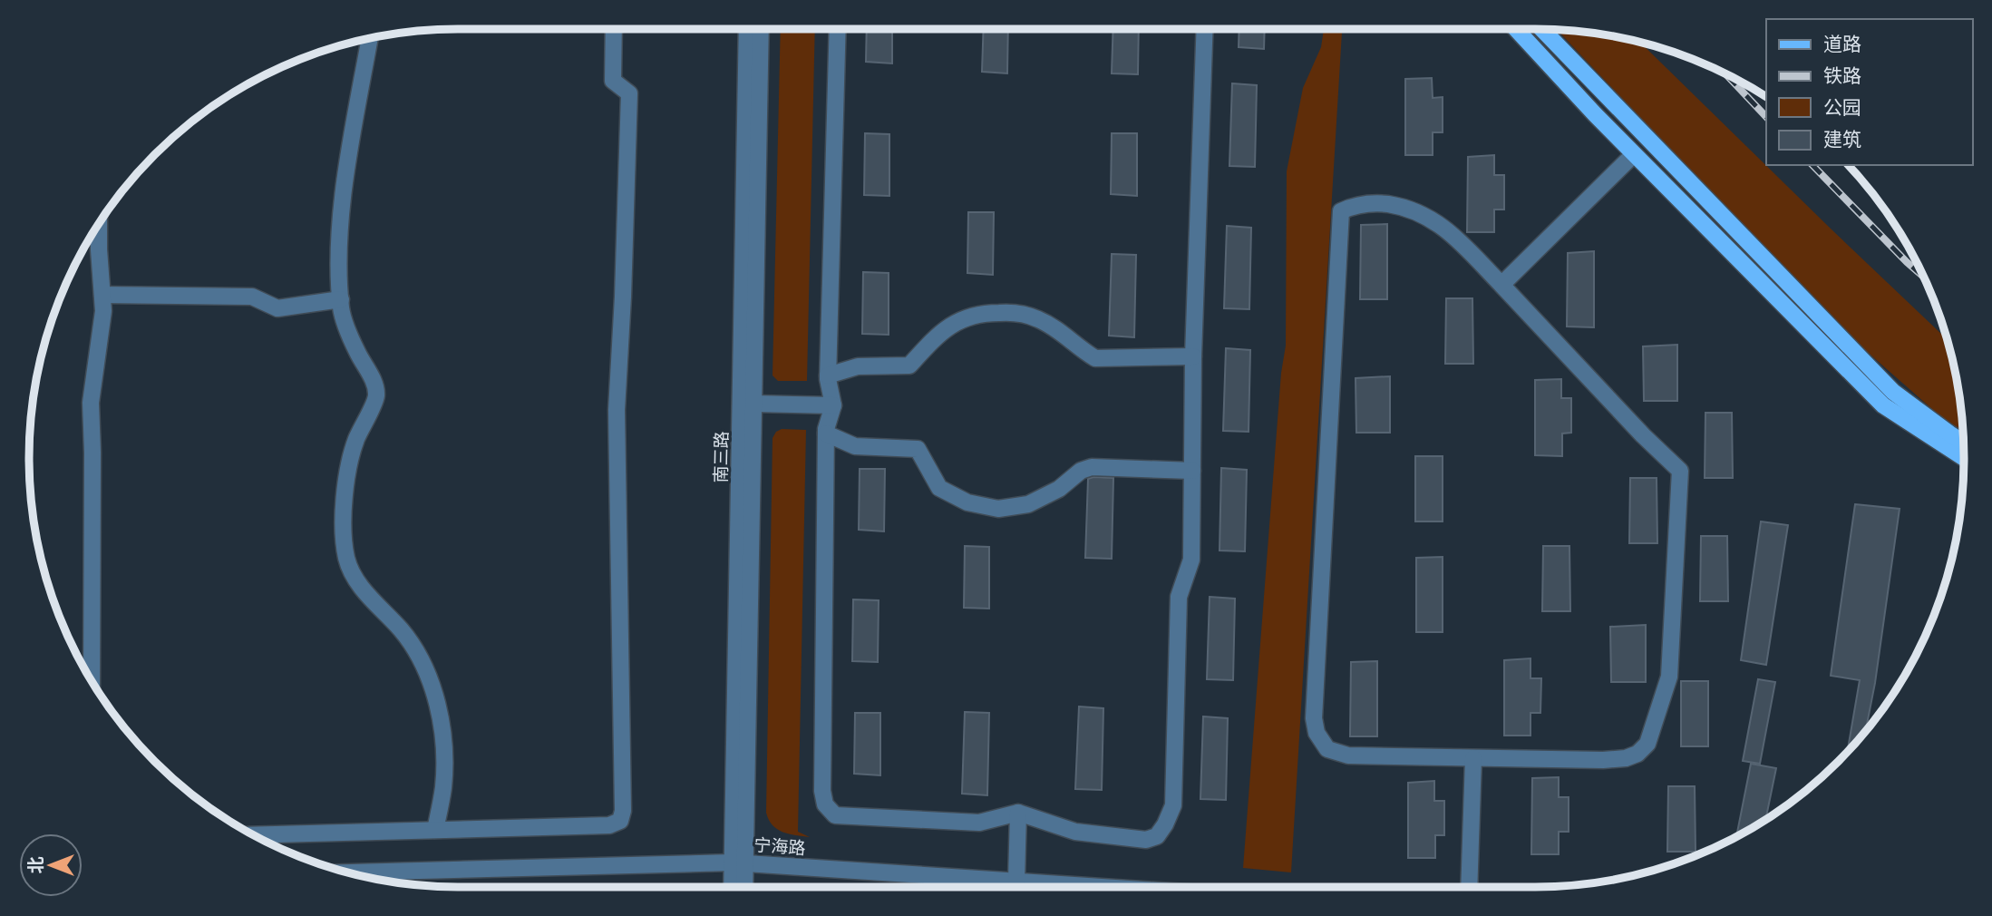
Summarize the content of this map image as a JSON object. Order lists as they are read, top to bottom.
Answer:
{
  "streets": {
    "street": ["南三路", "宁海路"]
  },
  "crossings": [
    ["南三路", "宁海路"]
  ],
  "legend": [
    "道路",
    "铁路",
    "公园",
    "建筑"
  ],
  "north": "left"
}
